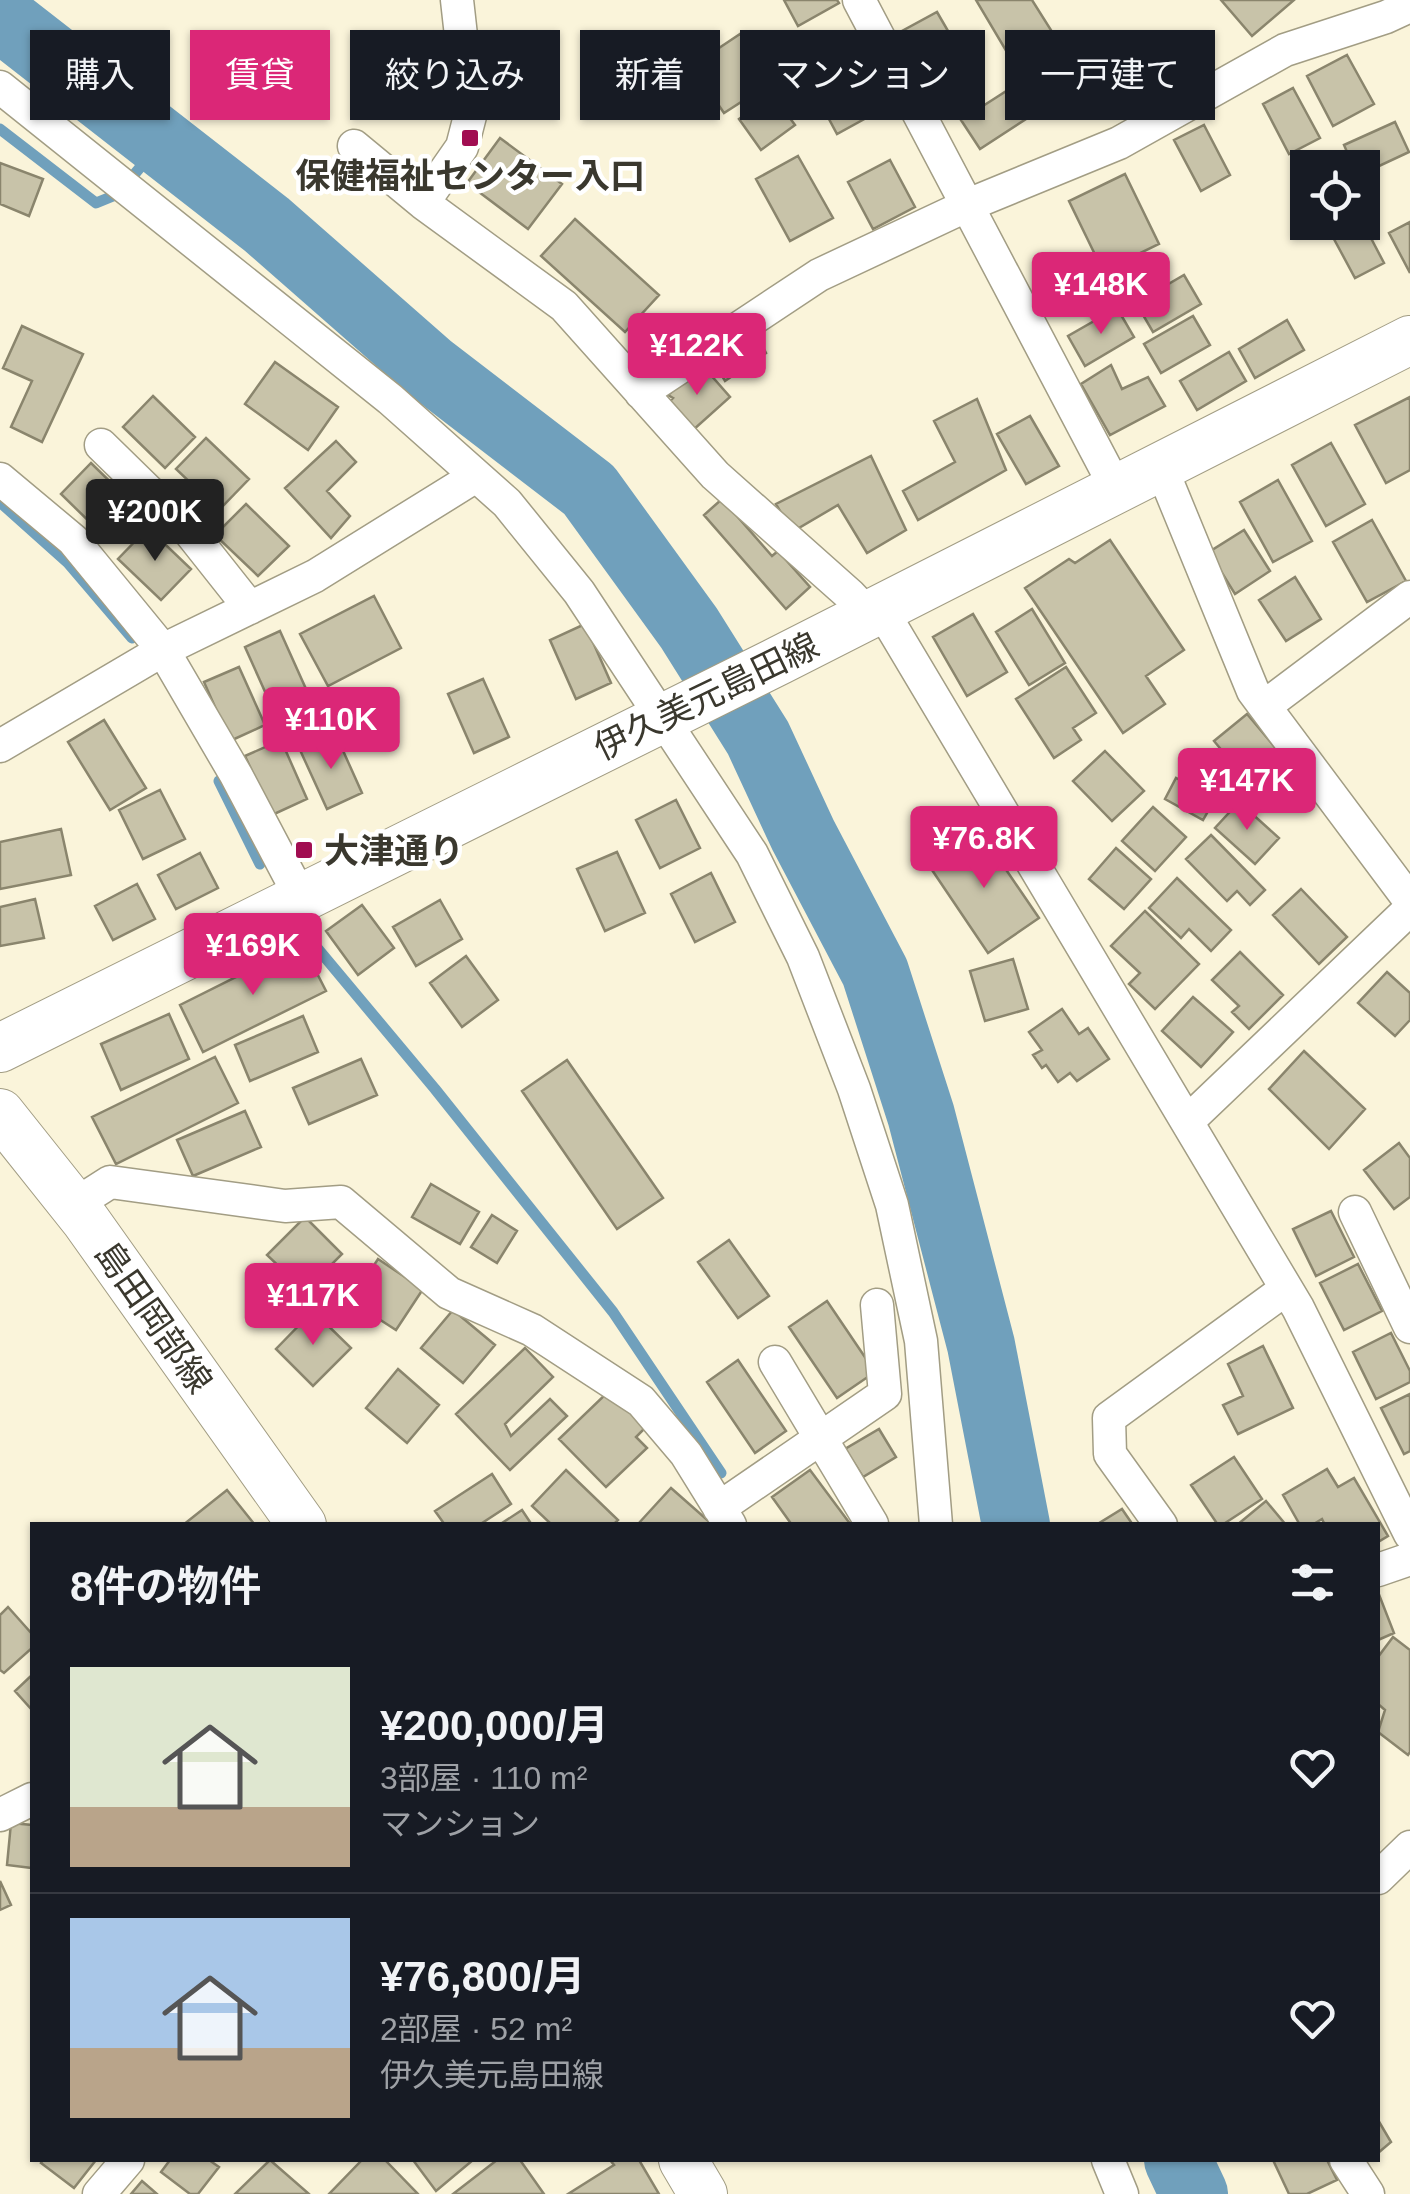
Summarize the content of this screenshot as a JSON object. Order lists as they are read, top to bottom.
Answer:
{
  "streets": {
    "main road": ["伊久美元島田線", "島田岡部線"]
  },
  "places": {
    "transit": ["保健福祉センター入口", "大津通り"]
  },
  "page": {
    "chip": [
      "購入",
      "賃貸",
      "絞り込み",
      "新着",
      "マンション",
      "一戸建て"
    ],
    "price": [
      "¥148K",
      "¥122K",
      "¥200K",
      "¥110K",
      "¥147K",
      "¥76.8K",
      "¥169K",
      "¥117K"
    ],
    "heading": "8件の物件",
    "list": [
      {
        "name": "¥200,000/月",
        "note": "3部屋 · 110 m² · マンション"
      },
      {
        "name": "¥76,800/月",
        "note": "2部屋 · 52 m² · 伊久美元島田線"
      }
    ]
  }
}
